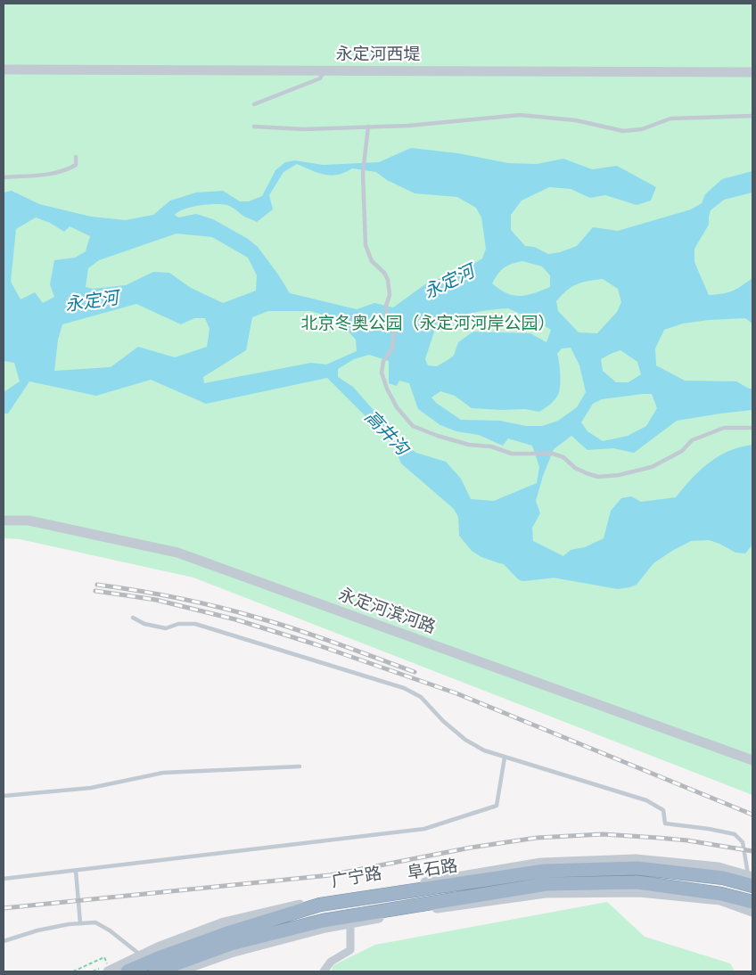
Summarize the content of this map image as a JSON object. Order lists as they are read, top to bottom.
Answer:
{
  "streets": {
    "highway": ["阜石路"],
    "street": ["永定河西堤", "永定河滨河路", "广宁路"]
  },
  "crossings": [
    ["阜石路", "广宁路"]
  ],
  "water": ["永定河", "高井沟"],
  "parks": ["北京冬奥公园（永定河河岸公园）"]
}
